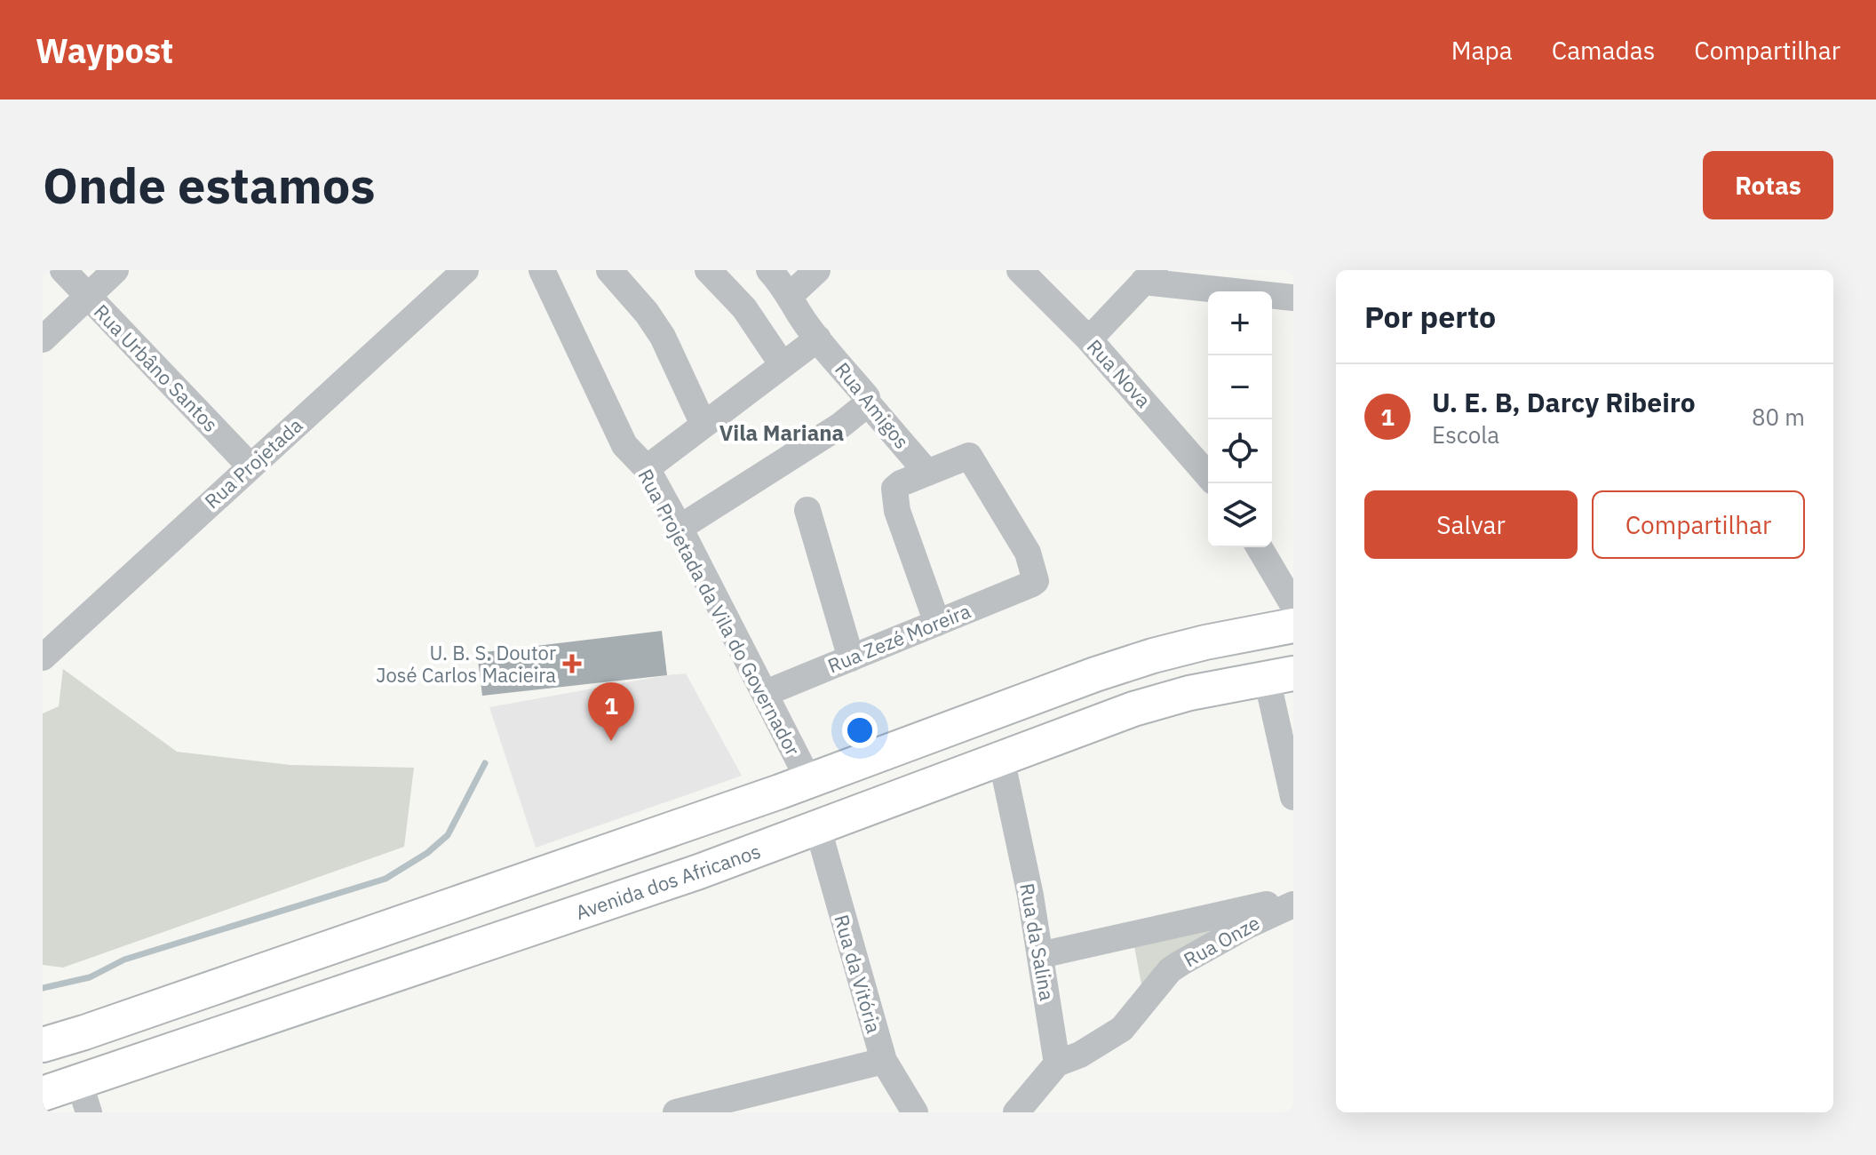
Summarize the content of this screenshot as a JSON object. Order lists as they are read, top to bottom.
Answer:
{
  "streets": {
    "main road": ["Avenida dos Africanos"],
    "street": [
      "Rua Urbâno Santos",
      "Rua Nova",
      "Rua Amigos",
      "Rua Projetada",
      "Rua Projetada da Vila do Governador",
      "Rua Zezé Moreira",
      "Rua Onze",
      "Rua da Salina",
      "Rua da Vitória"
    ]
  },
  "crossings": [
    ["Rua Urbâno Santos", "Rua Projetada"],
    ["Rua Amigos", "Rua Zezé Moreira"],
    ["Rua Projetada da Vila do Governador", "Rua Zezé Moreira"],
    ["Avenida dos Africanos", "Rua da Salina"],
    ["Avenida dos Africanos", "Rua da Vitória"],
    ["Rua Onze", "Rua da Salina"]
  ],
  "districts": ["Vila Mariana"],
  "places": {
    "health": ["U. B. S. Doutor José Carlos Macieira"]
  },
  "page": {
    "header": "Waypost",
    "nav": ["Mapa", "Camadas", "Compartilhar"],
    "buttons": [
      "Rotas",
      ["Salvar", "Compartilhar"]
    ],
    "title": "Onde estamos",
    "heading": "Por perto",
    "map_buttons": ["+", "−"],
    "list": [
      {
        "mark": "1",
        "name": "U. E. B, Darcy Ribeiro",
        "note": "Escola",
        "value": "80 m"
      }
    ],
    "pins": "1"
  }
}
